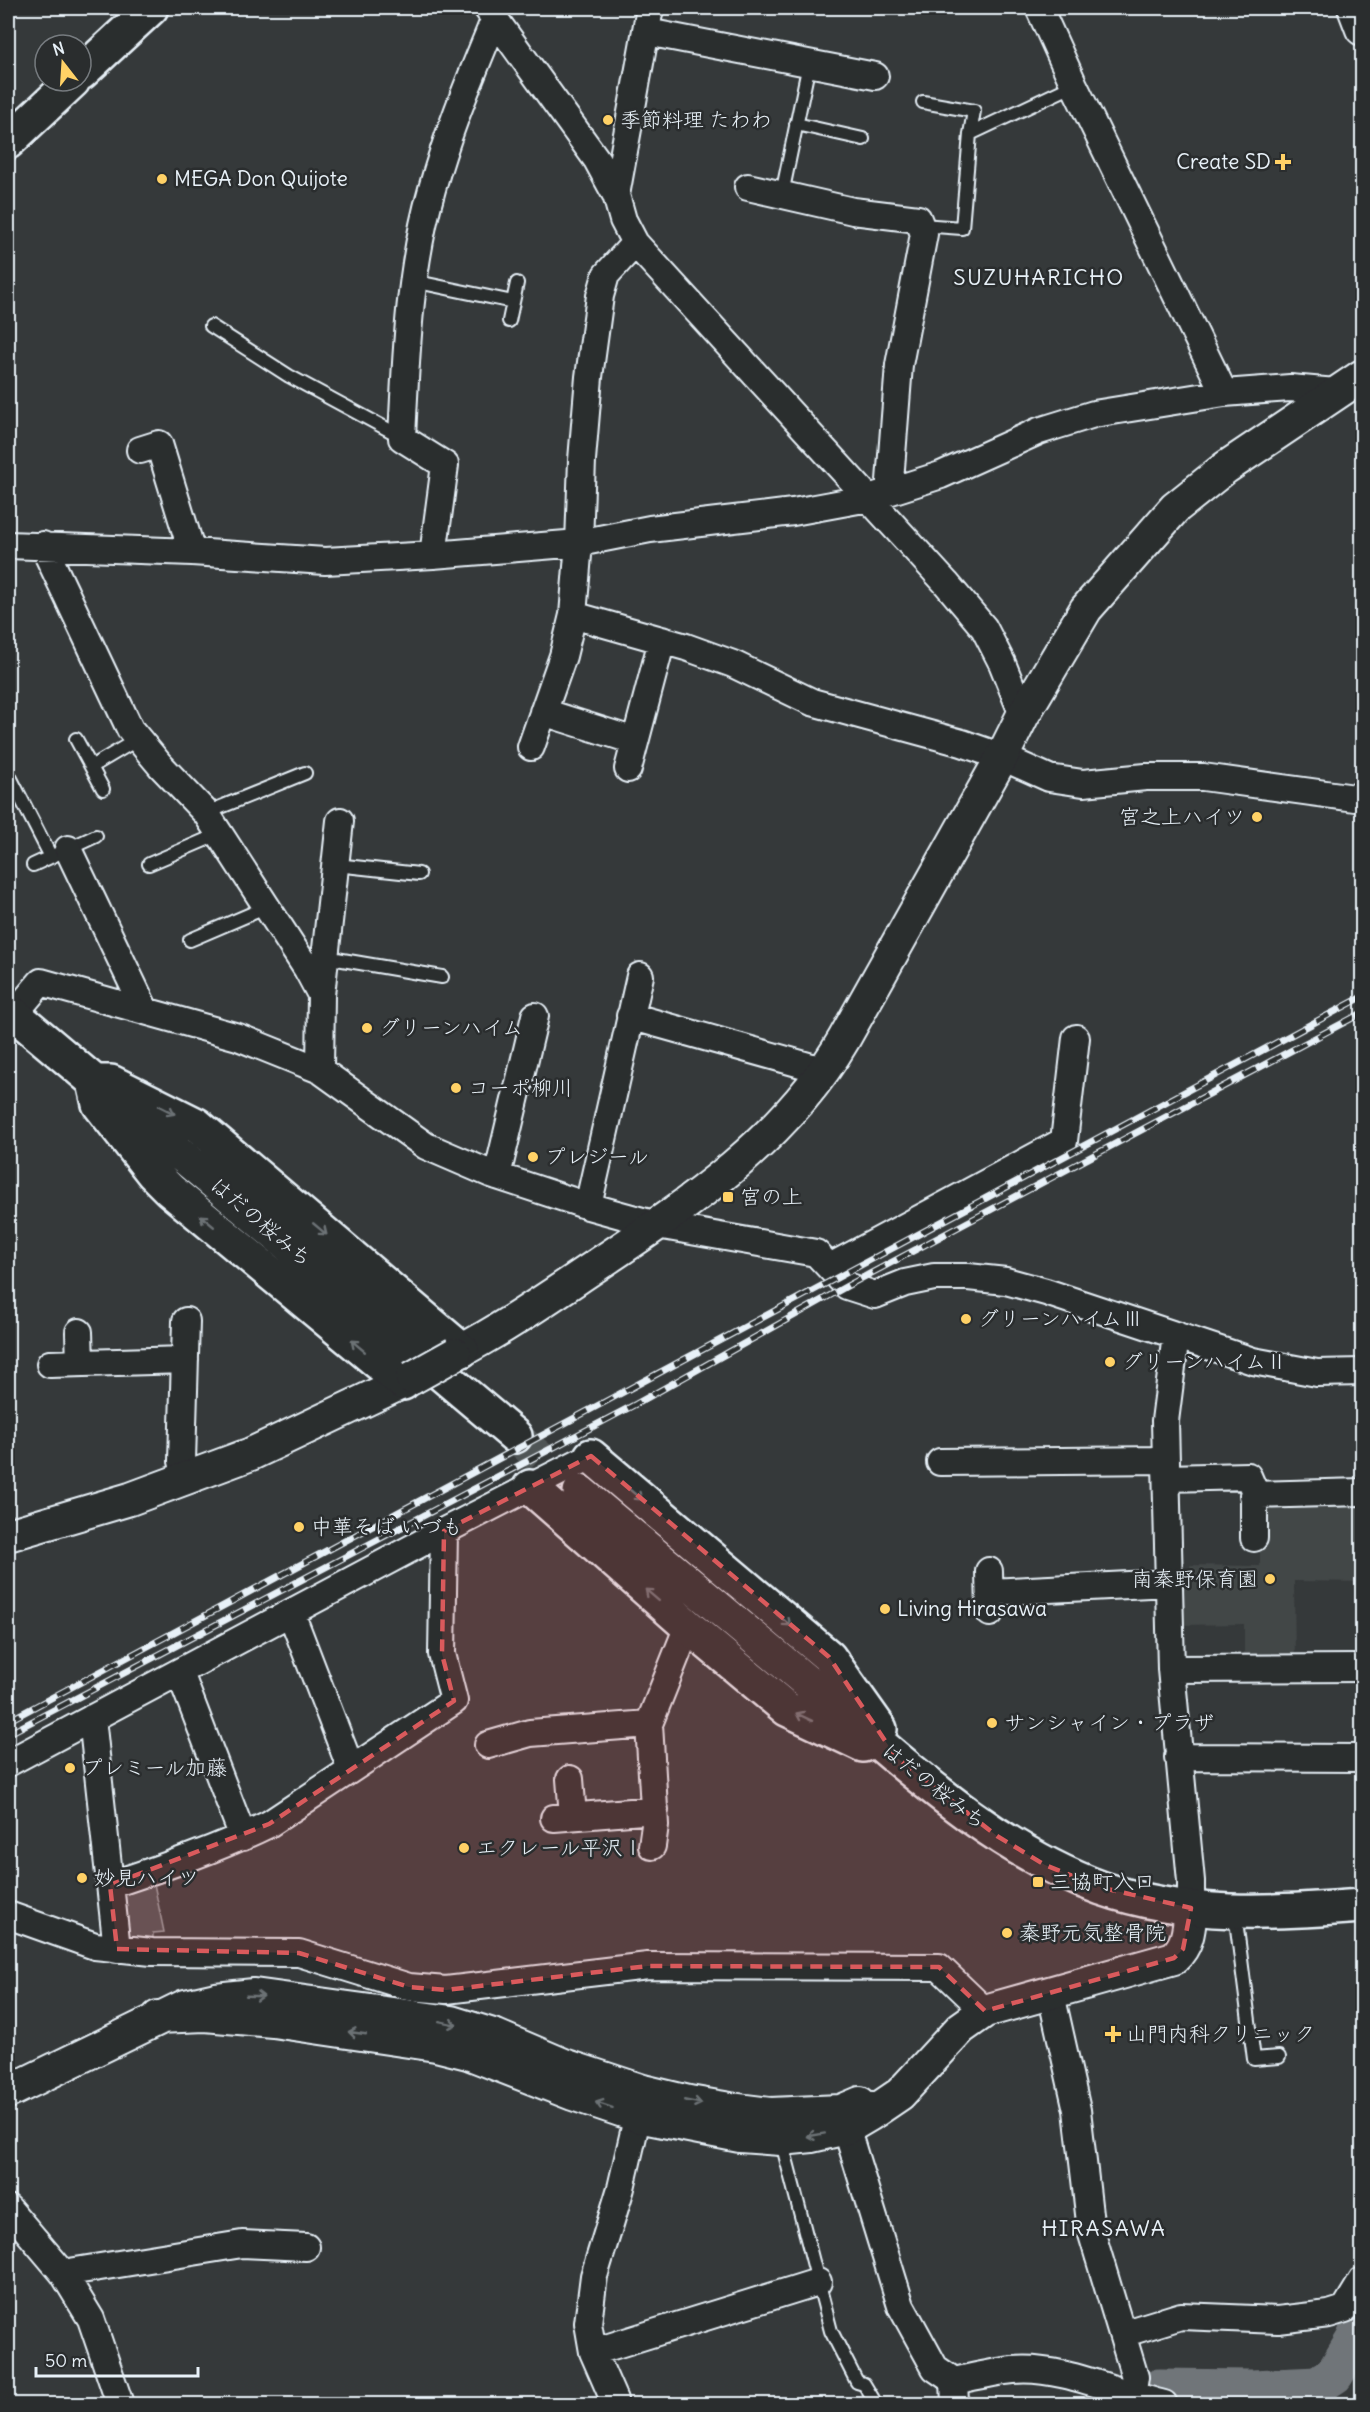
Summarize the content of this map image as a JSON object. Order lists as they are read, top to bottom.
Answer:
{
  "streets": {
    "main road": ["はだの桜みち"]
  },
  "districts": ["SUZUHARICHO", "HIRASAWA"],
  "places": {
    "other": [
      "季節料理 たわわ",
      "MEGA Don Quijote",
      "宮之上ハイツ",
      "グリーンハイム",
      "コーポ柳川",
      "プレジール",
      "グリーンハイムⅢ",
      "グリーンハイムⅡ",
      "中華そば いづも",
      "南秦野保育園",
      "Living Hirasawa",
      "サンシャイン・プラザ",
      "プレミール加藤",
      "エクレール平沢Ⅰ",
      "妙見ハイツ",
      "秦野元気整骨院"
    ],
    "health": ["Create SD", "山門内科クリニック"],
    "transit": ["宮の上", "三協町入口"]
  },
  "scale_bar": "50 m",
  "north": "top"
}
